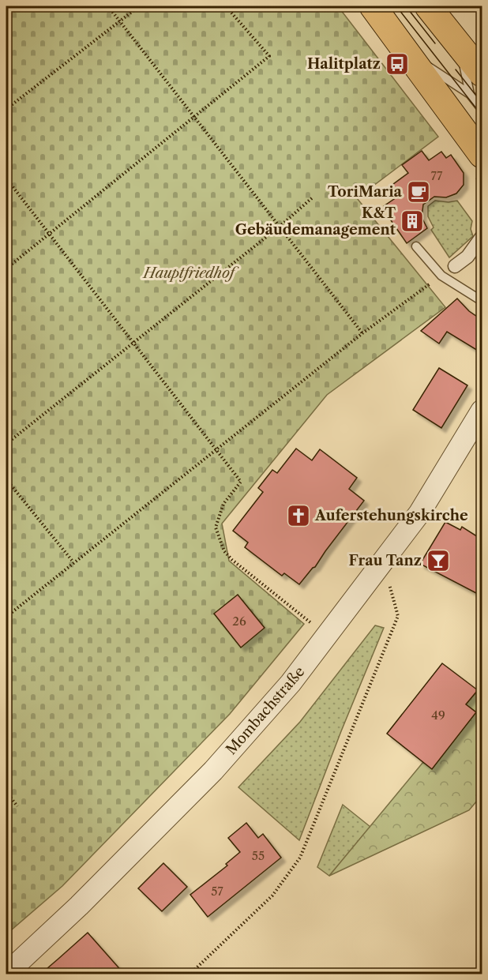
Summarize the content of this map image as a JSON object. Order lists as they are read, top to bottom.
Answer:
{
  "streets": {
    "street": ["Mombachstraße"]
  },
  "parks": ["Hauptfriedhof"],
  "places": {
    "bus stop": ["Halitplatz"],
    "cafe": ["ToriMaria"],
    "building": ["K&T Gebäudemanagement"],
    "church": ["Auferstehungskirche"],
    "bar": ["Frau Tanz"]
  },
  "house_numbers": [
    "77",
    "26",
    "49",
    "55",
    "57"
  ]
}
